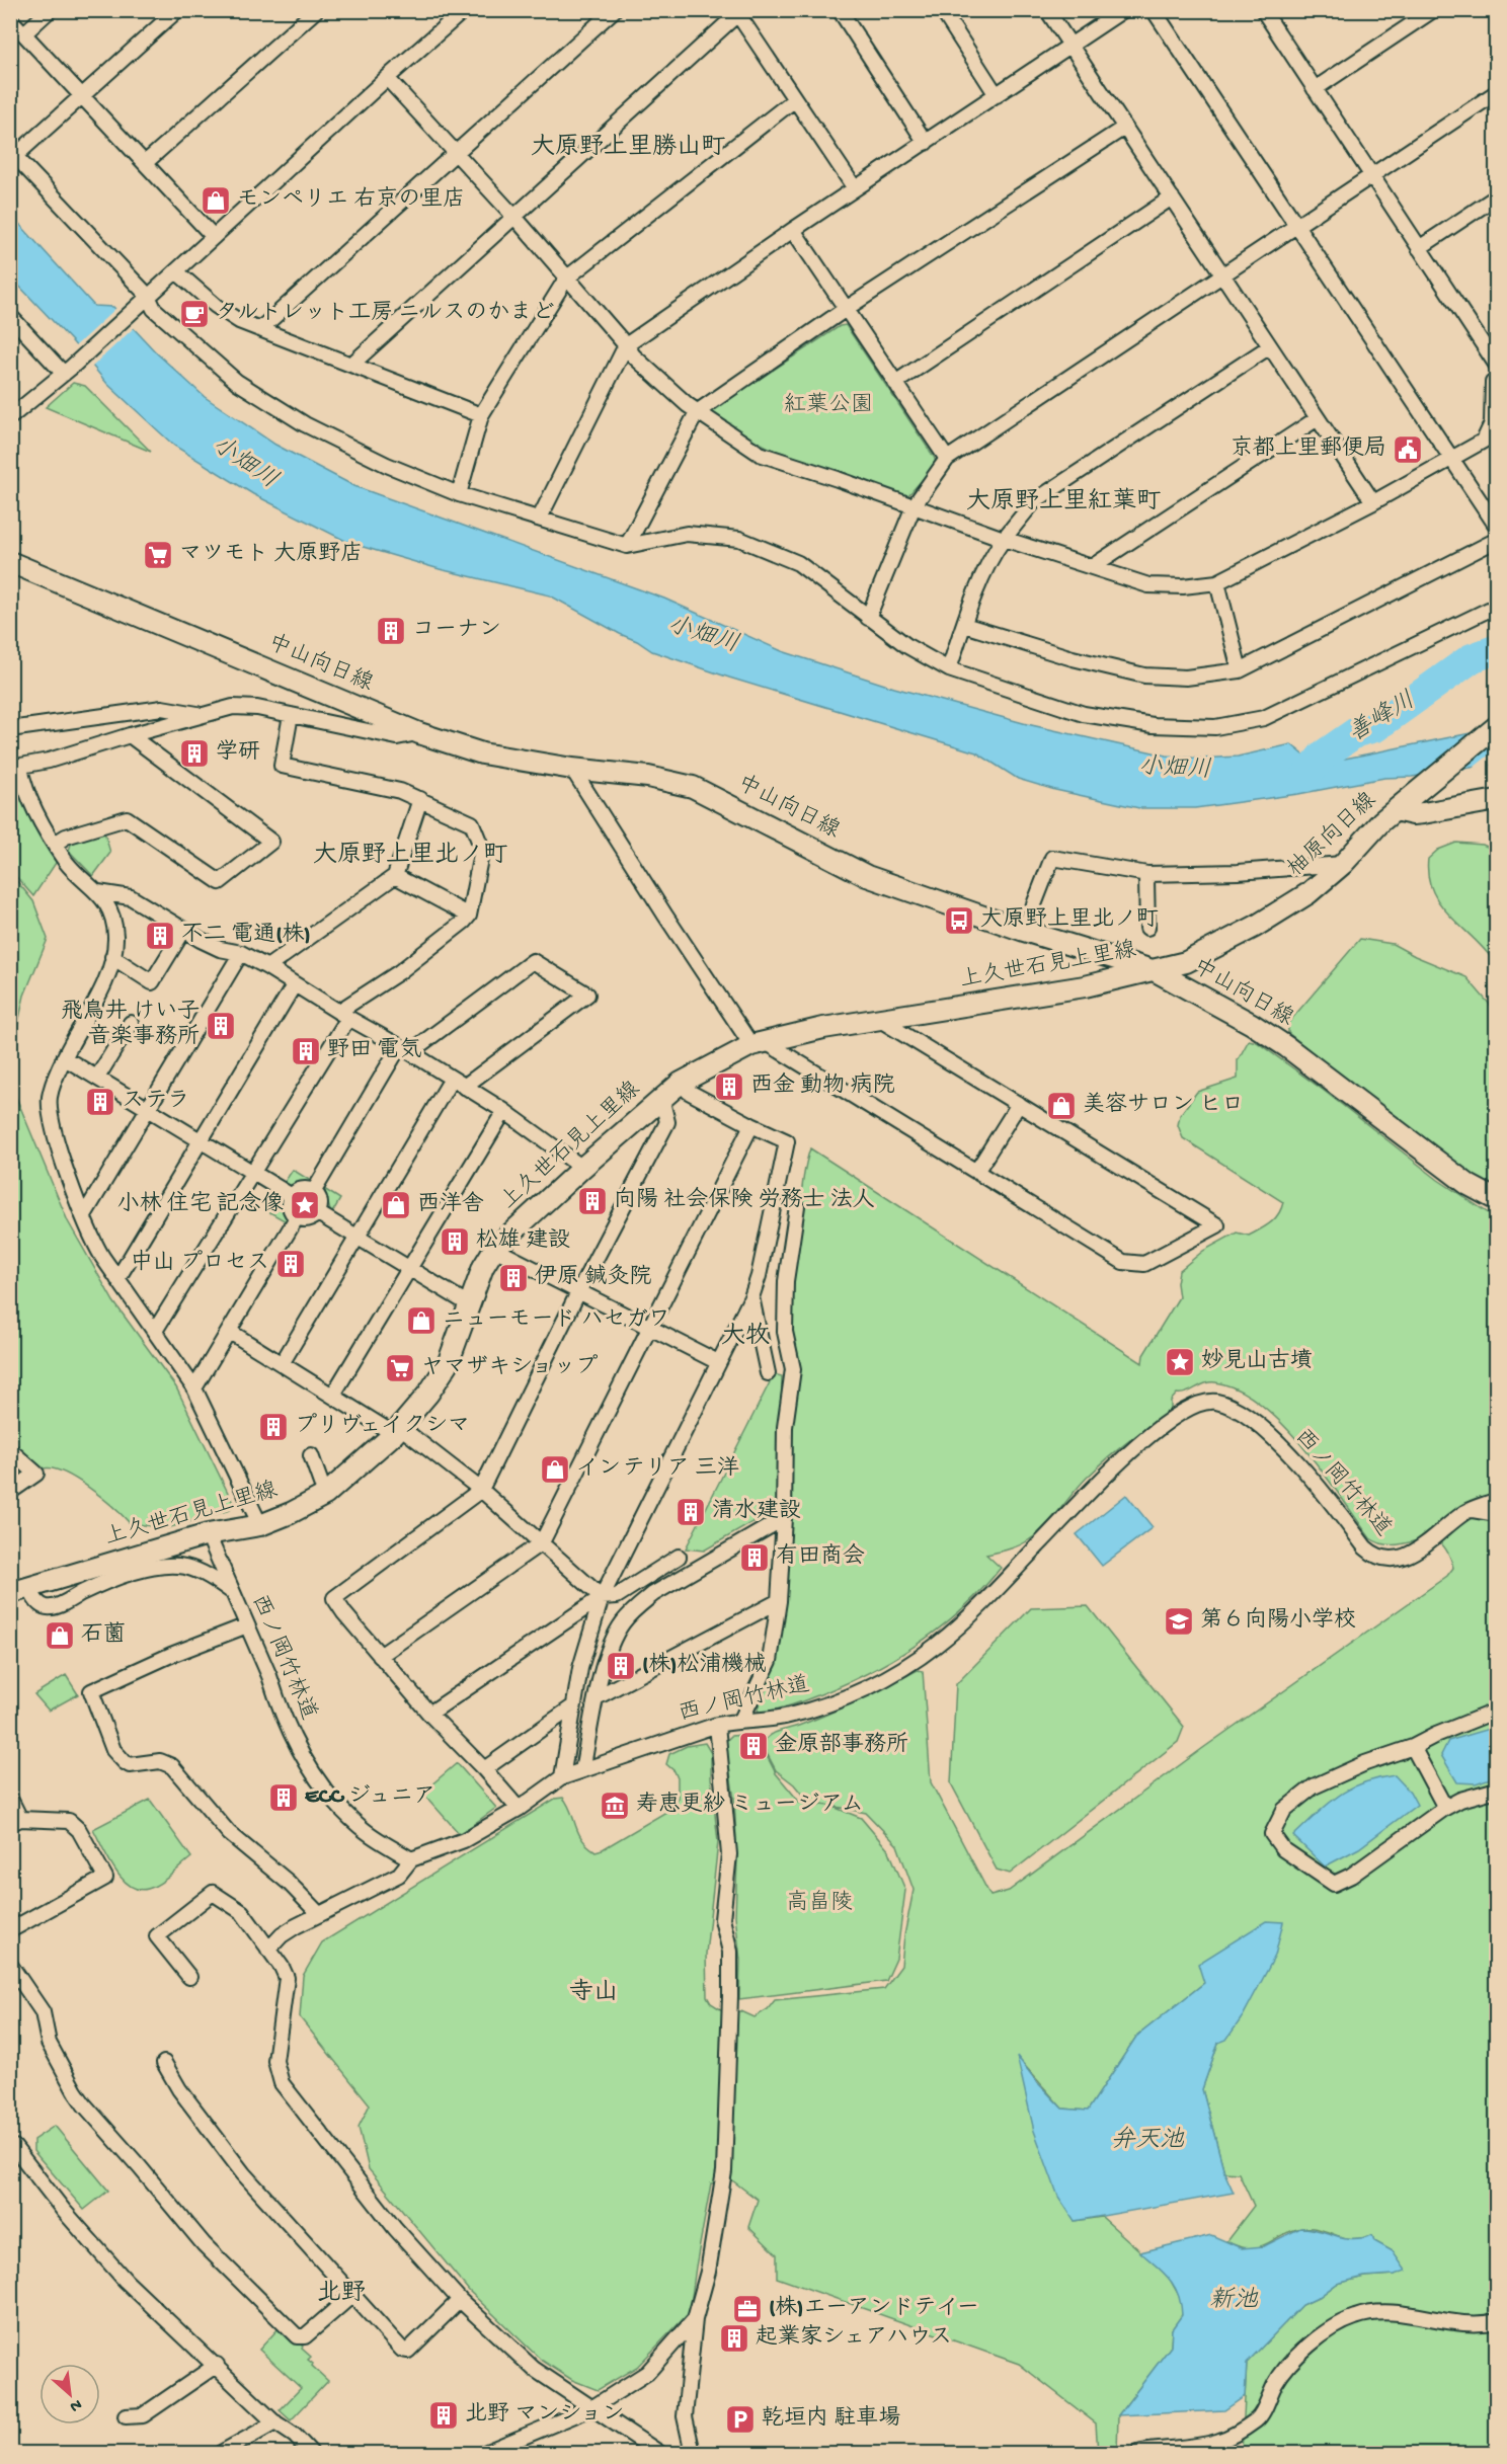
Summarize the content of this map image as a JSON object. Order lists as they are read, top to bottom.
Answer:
{
  "streets": {
    "main road": ["中山向日線", "柚原向日線", "上久世石見上里線"],
    "street": ["西ノ岡竹林道"]
  },
  "crossings": [
    ["中山向日線", "柚原向日線"],
    ["中山向日線", "上久世石見上里線"],
    ["柚原向日線", "上久世石見上里線"],
    ["上久世石見上里線", "西ノ岡竹林道"]
  ],
  "districts": [
    "大原野上里勝山町",
    "大原野上里紅葉町",
    "大原野上里北ノ町",
    "大牧",
    "寺山",
    "北野"
  ],
  "water": [
    "小畑川",
    "善峰川",
    "弁天池",
    "新池"
  ],
  "parks": ["紅葉公園", "高畠陵"],
  "places": {
    "shop": [
      "モンペリエ 右京の里店",
      "美容サロン ヒロ",
      "西洋舎",
      "ニューモード ハセガワ",
      "インテリア 三洋",
      "石薗"
    ],
    "cafe": ["タルトレット工房 ニルスのかまど"],
    "public building": ["京都上里郵便局"],
    "supermarket": ["マツモト 大原野店", "ヤマザキショップ"],
    "building": [
      "コーナン",
      "学研",
      "不二 電通(株)",
      "飛鳥井 けい子 音楽事務所",
      "野田 電気",
      "西金 動物 病院",
      "ステラ",
      "向陽 社会保険 労務士 法人",
      "松雄 建設",
      "中山 プロセス",
      "伊原 鍼灸院",
      "プリヴェイクシマ",
      "清水建設",
      "有田商会",
      "(株)松浦機械",
      "金原部事務所",
      "ECC ジュニア",
      "起業家シェアハウス",
      "北野 マンション"
    ],
    "bus stop": ["大原野上里北ノ町"],
    "place": ["小林 住宅 記念像", "妙見山古墳"],
    "school or university": ["第６向陽小学校"],
    "museum": ["寿恵更紗 ミュージアム"],
    "office": ["(株)エーアンドテイー"],
    "parking": ["乾垣内 駐車場"]
  },
  "north": "bottom right"
}
